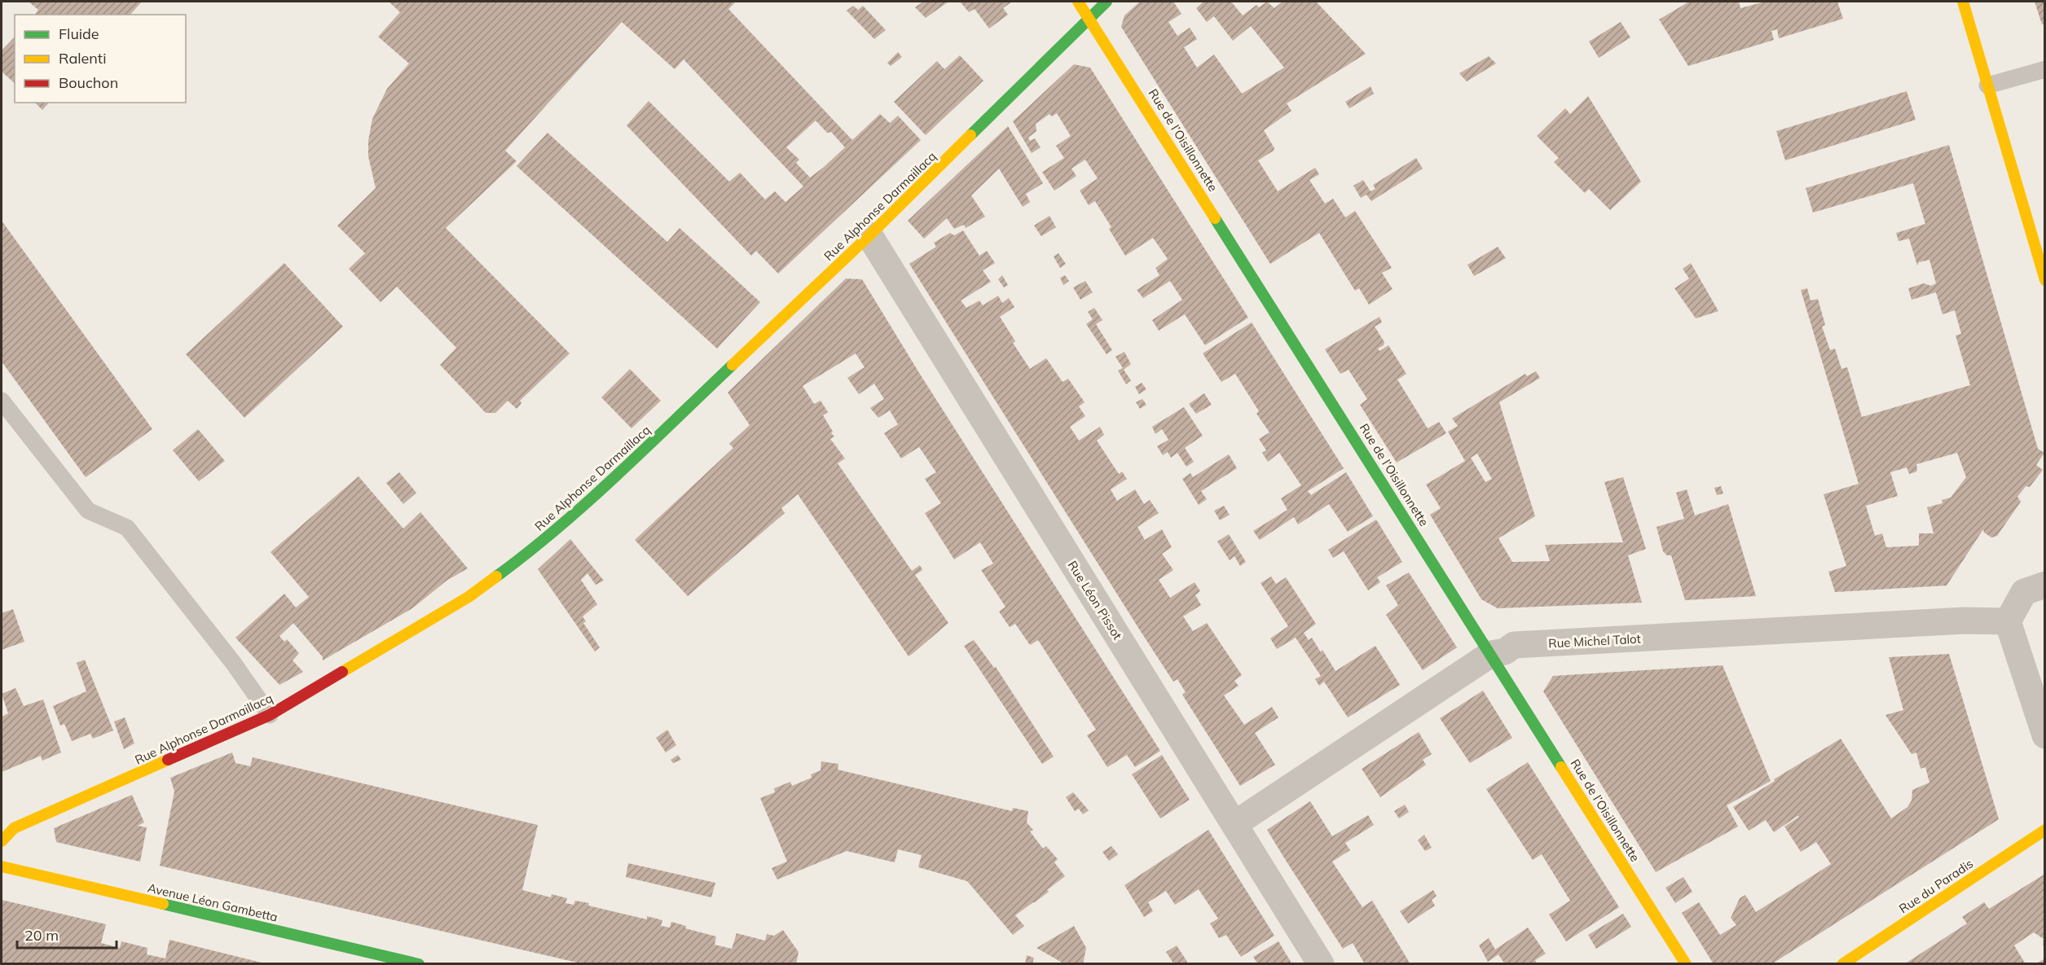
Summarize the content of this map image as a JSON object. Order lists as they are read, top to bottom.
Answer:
{
  "streets": {
    "street": [
      "Rue de l’Oisillonnette",
      "Rue Alphonse Darmaillacq",
      "Rue Léon Pissot",
      "Rue Michel Talot",
      "Rue du Paradis",
      "Avenue Léon Gambetta"
    ]
  },
  "crossings": [
    ["Rue de l’Oisillonnette", "Rue Alphonse Darmaillacq"],
    ["Rue de l’Oisillonnette", "Rue Michel Talot"],
    ["Rue Alphonse Darmaillacq", "Rue Léon Pissot"],
    ["Rue Léon Pissot", "Rue Michel Talot"]
  ],
  "legend": ["Fluide", "Ralenti", "Bouchon"],
  "scale_bar": "20 m"
}
